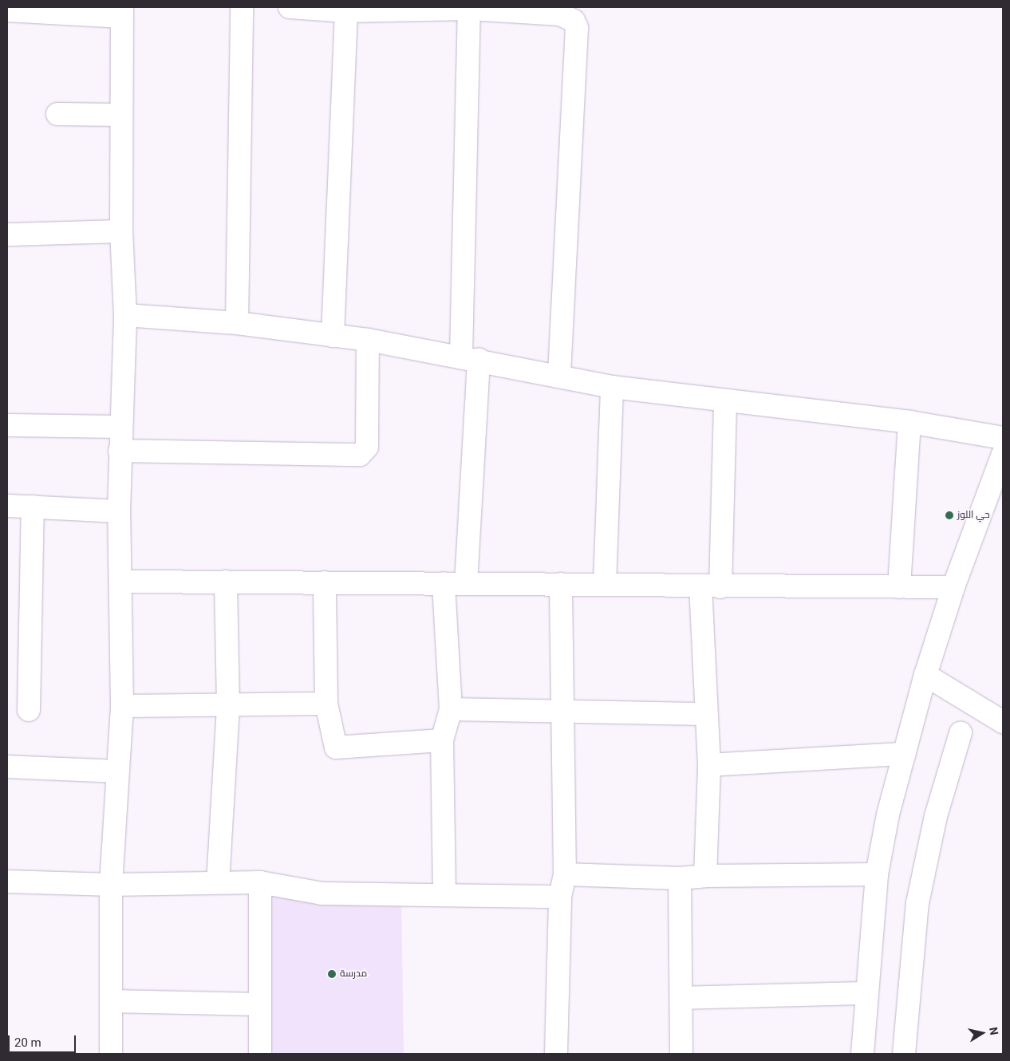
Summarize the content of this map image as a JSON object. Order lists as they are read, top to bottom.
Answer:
{
  "places": ["حي اللوز", "مدرسة"],
  "scale_bar": "20 m",
  "north": "right"
}
